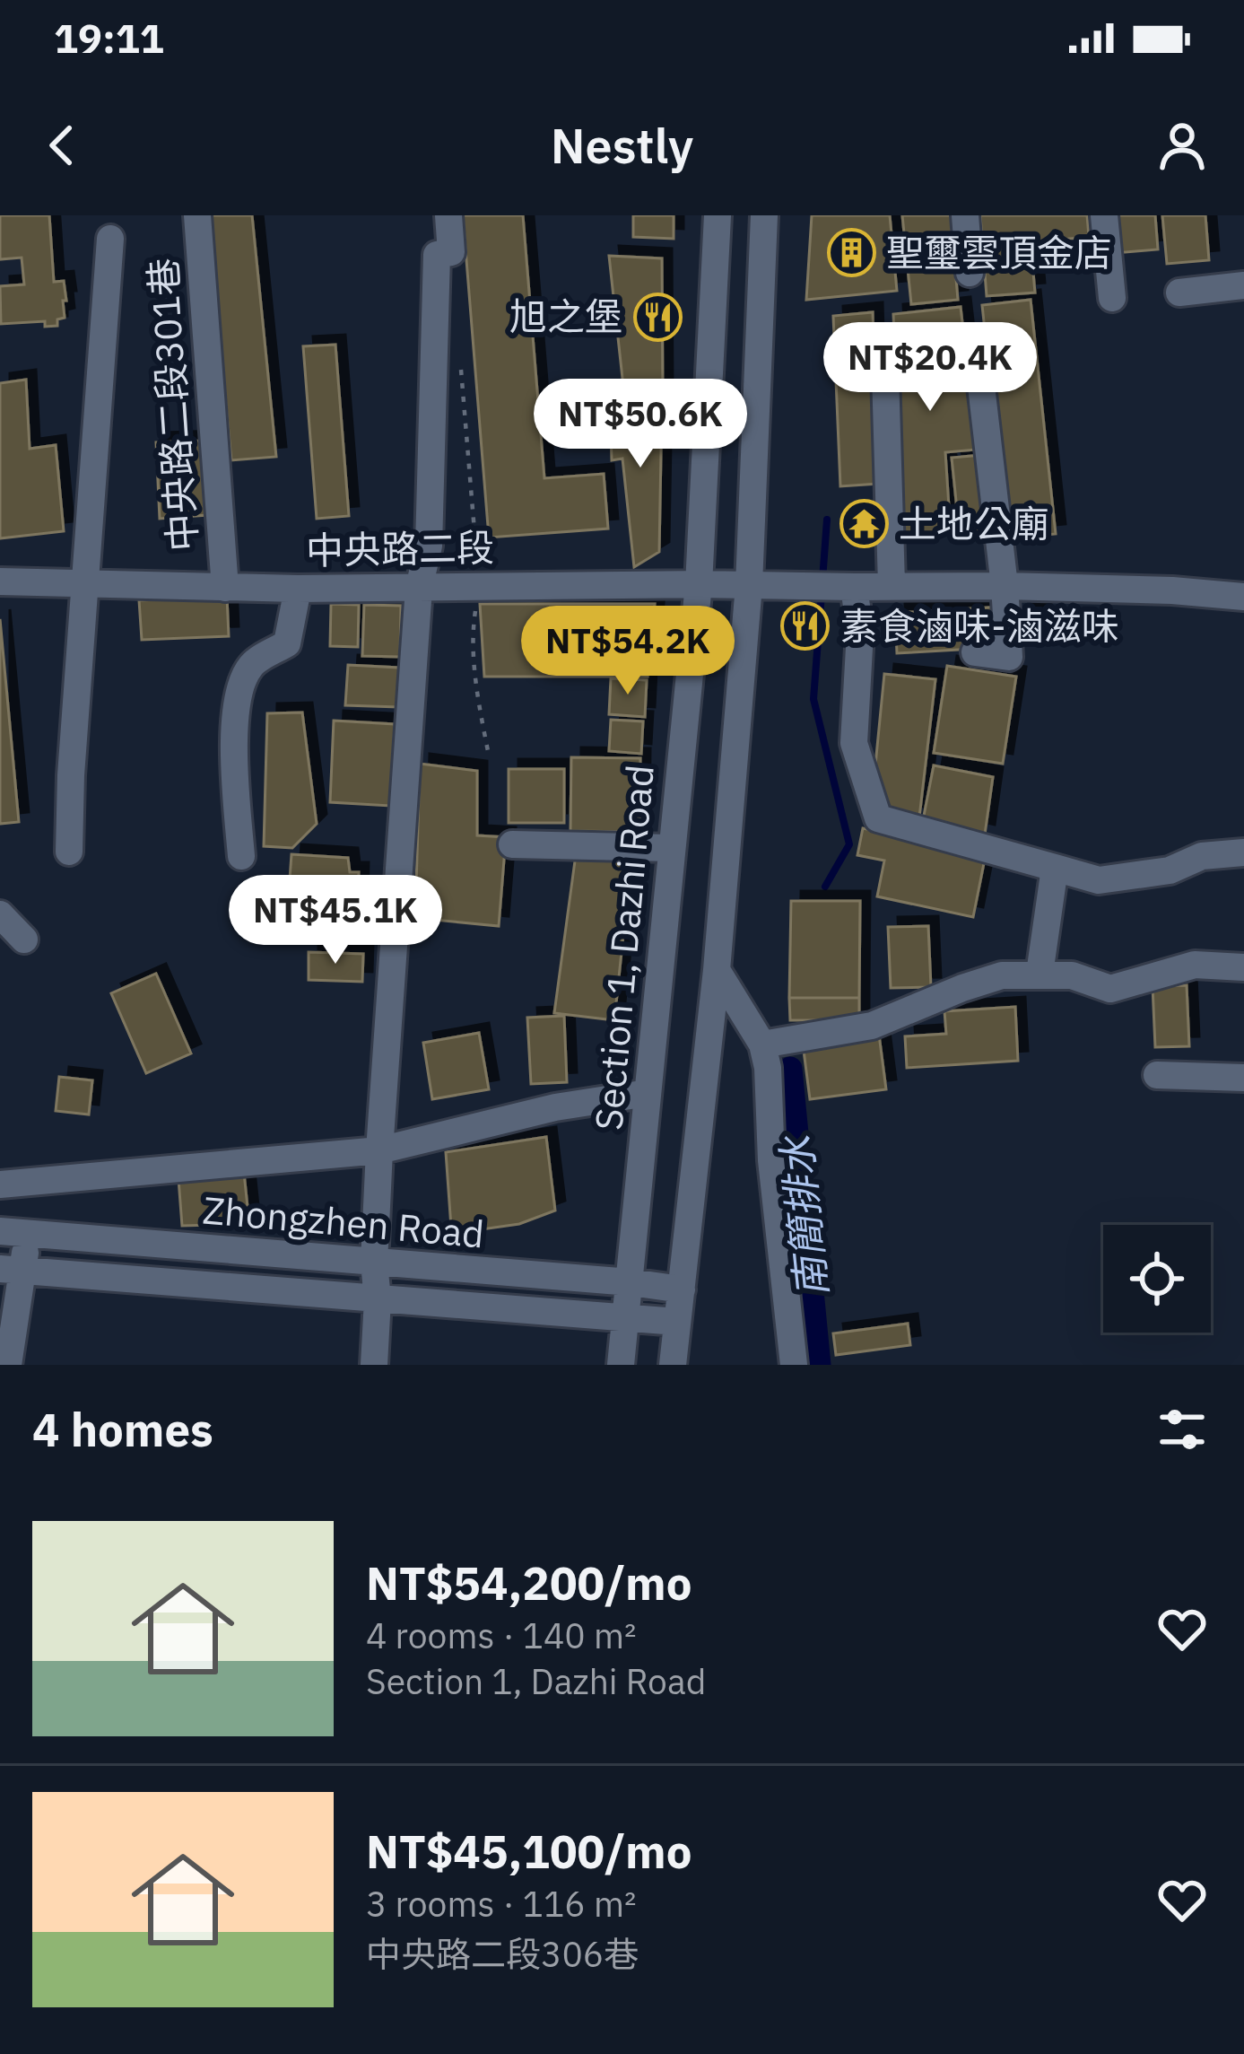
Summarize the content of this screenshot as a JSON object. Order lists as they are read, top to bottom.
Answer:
{
  "streets": {
    "street": [
      "中央路二段301巷",
      "中央路二段",
      "Section 1, Dazhi Road",
      "Zhongzhen Road"
    ]
  },
  "crossings": [
    ["中央路二段301巷", "中央路二段"],
    ["中央路二段", "Section 1, Dazhi Road"],
    ["Section 1, Dazhi Road", "Zhongzhen Road"]
  ],
  "water": ["南簡排水"],
  "places": {
    "building": ["聖璽雲頂金店"],
    "restaurant": ["旭之堡", "素食滷味-滷滋味"],
    "temple": ["土地公廟"]
  },
  "page": {
    "status": "19:11",
    "header": "Nestly",
    "price": [
      "NT$20.4K",
      "NT$50.6K",
      "NT$54.2K",
      "NT$45.1K"
    ],
    "heading": "4 homes",
    "list": [
      {
        "name": "NT$54,200/mo",
        "note": "4 rooms · 140 m² · Section 1, Dazhi Road"
      },
      {
        "name": "NT$45,100/mo",
        "note": "3 rooms · 116 m² · 中央路二段306巷"
      }
    ]
  }
}
